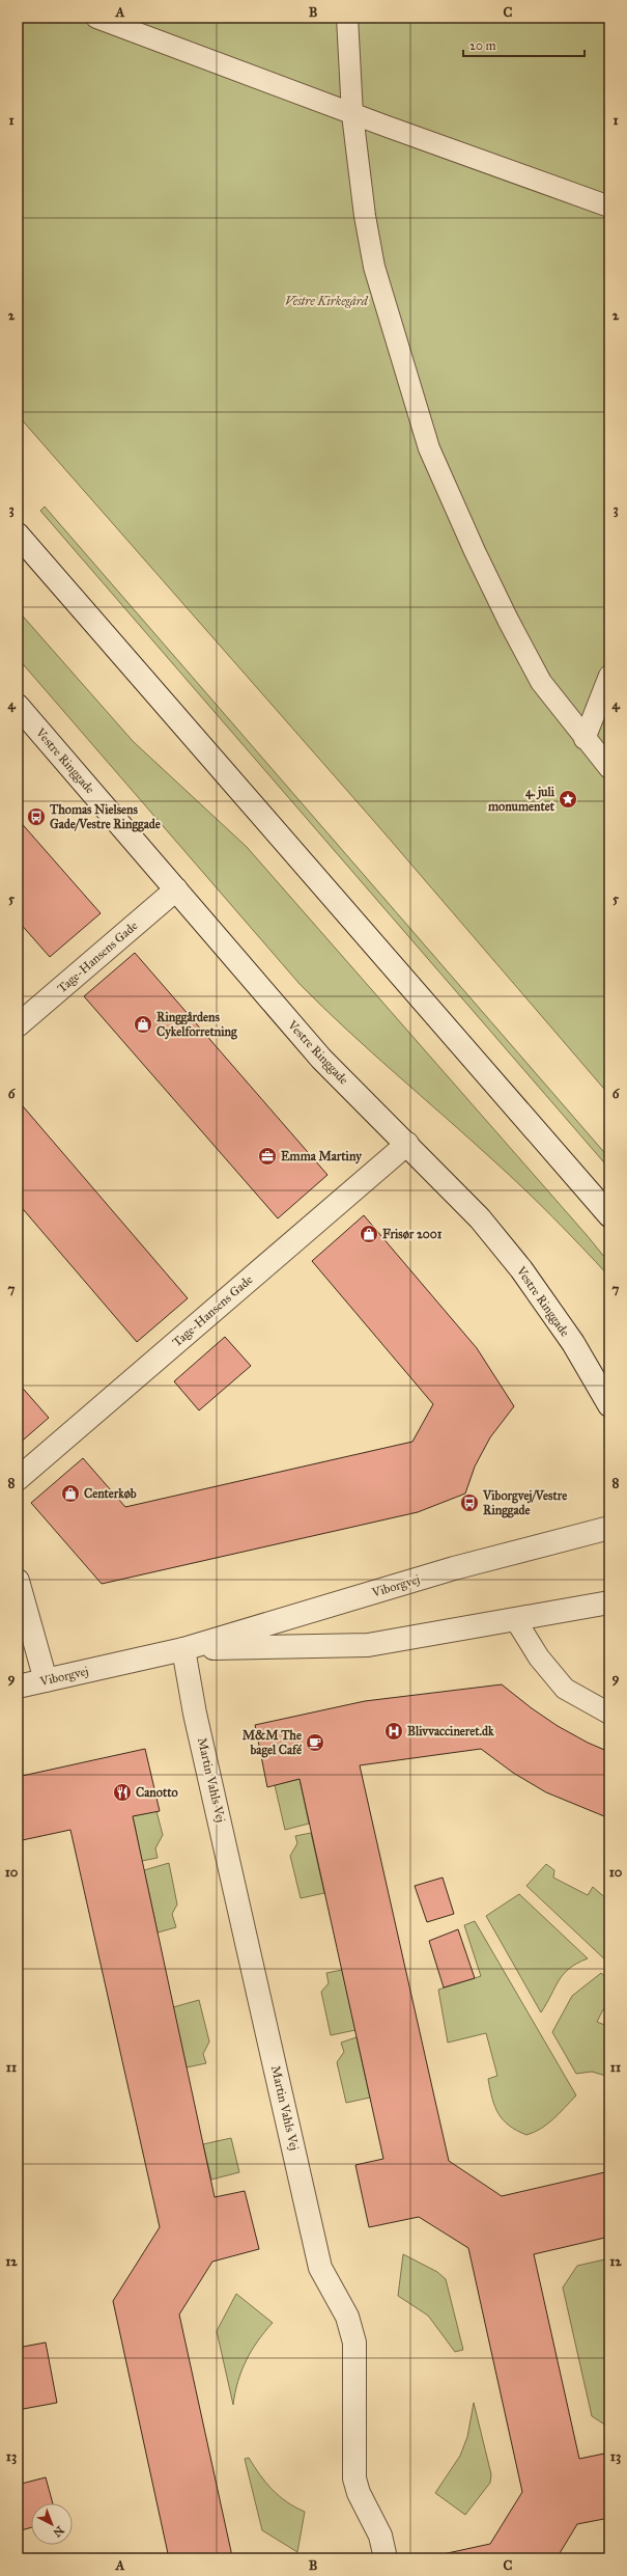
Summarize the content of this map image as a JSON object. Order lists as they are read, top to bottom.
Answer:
{
  "streets": {
    "street": [
      "Vestre Ringgade",
      "Tage-Hansens Gade",
      "Viborgvej",
      "Martin Vahls Vej"
    ]
  },
  "crossings": [
    ["Vestre Ringgade", "Tage-Hansens Gade"],
    ["Viborgvej", "Martin Vahls Vej"]
  ],
  "parks": ["Vestre Kirkegård"],
  "places": {
    "place": ["4. juli monumentet"],
    "bus stop": ["Thomas Nielsens Gade/Vestre Ringgade", "Viborgvej/Vestre Ringgade"],
    "shop": ["Ringgårdens Cykelforretning", "Frisør 2001", "Centerkøb"],
    "office": ["Emma Martiny"],
    "hospital": ["Blivvaccineret.dk"],
    "cafe": ["M&M The bagel Café"],
    "restaurant": ["Canotto"]
  },
  "scale_bar": "20 m",
  "north": "bottom right",
  "grid": {
    "columns": ["A", "B", "C"],
    "rows": [
      "1",
      "2",
      "3",
      "4",
      "5",
      "6",
      "7",
      "8",
      "9",
      "10",
      "11",
      "12",
      "13"
    ]
  }
}
